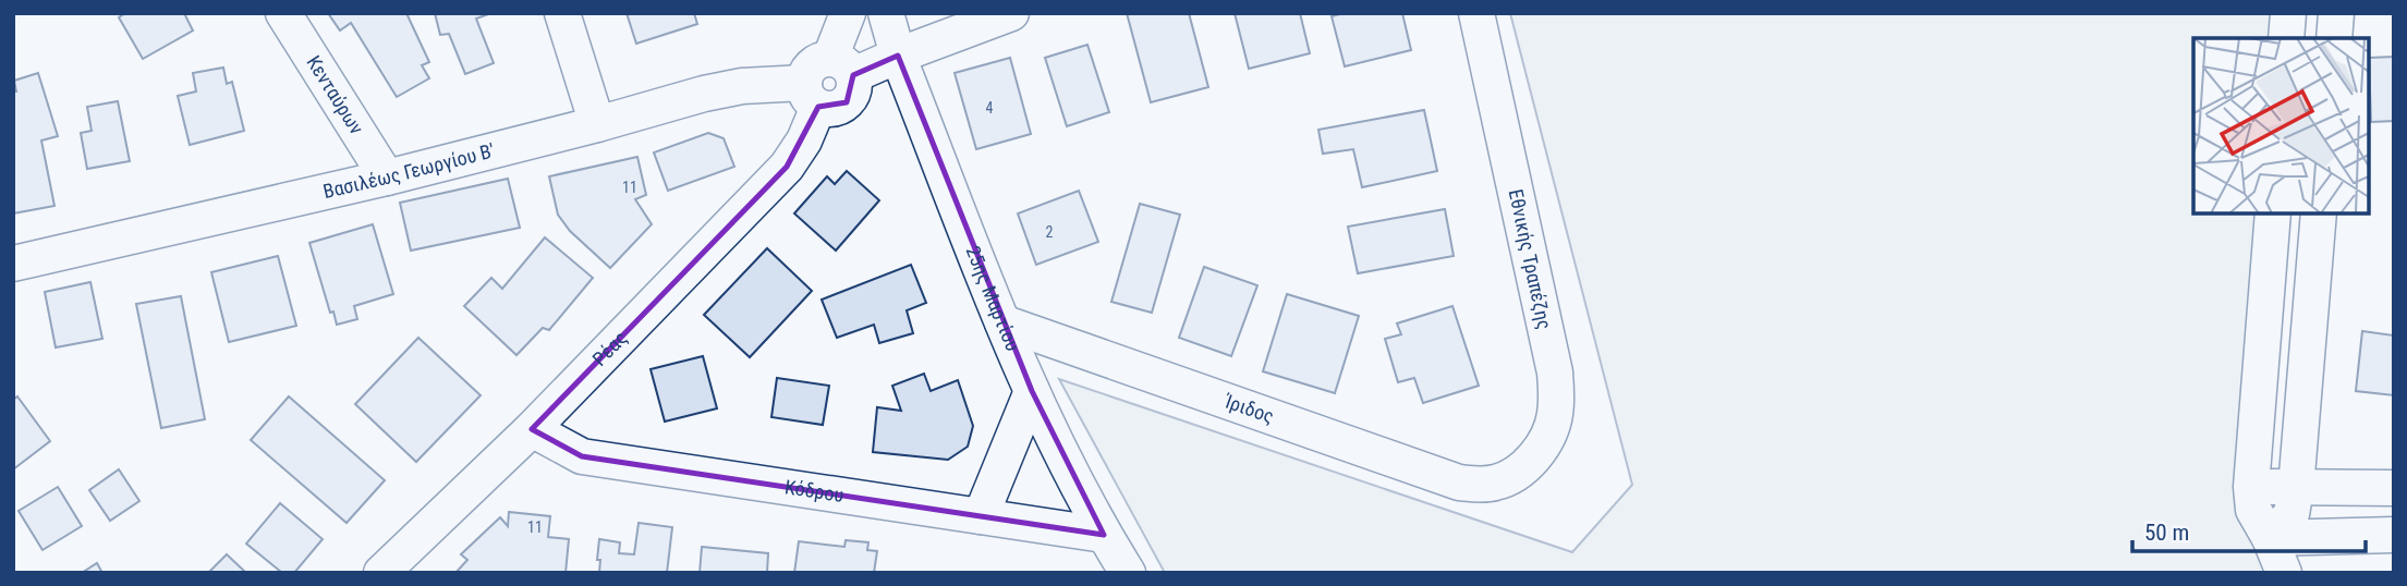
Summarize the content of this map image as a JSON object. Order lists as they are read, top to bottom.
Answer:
{
  "streets": {
    "street": [
      "Κενταύρων",
      "Βασιλέως Γεωργίου Β'",
      "Εθνικής Τραπέζης",
      "25ης Μαρτίου",
      "Ρέας",
      "Ίριδος",
      "Κόδρου"
    ]
  },
  "crossings": [
    ["Κενταύρων", "Βασιλέως Γεωργίου Β'"],
    ["Βασιλέως Γεωργίου Β'", "Ρέας"],
    ["Εθνικής Τραπέζης", "Ίριδος"],
    ["25ης Μαρτίου", "Ίριδος"],
    ["25ης Μαρτίου", "Κόδρου"],
    ["Ρέας", "Κόδρου"]
  ],
  "house_numbers": [
    "4",
    "11",
    "2",
    "11"
  ],
  "scale_bar": "50 m"
}
